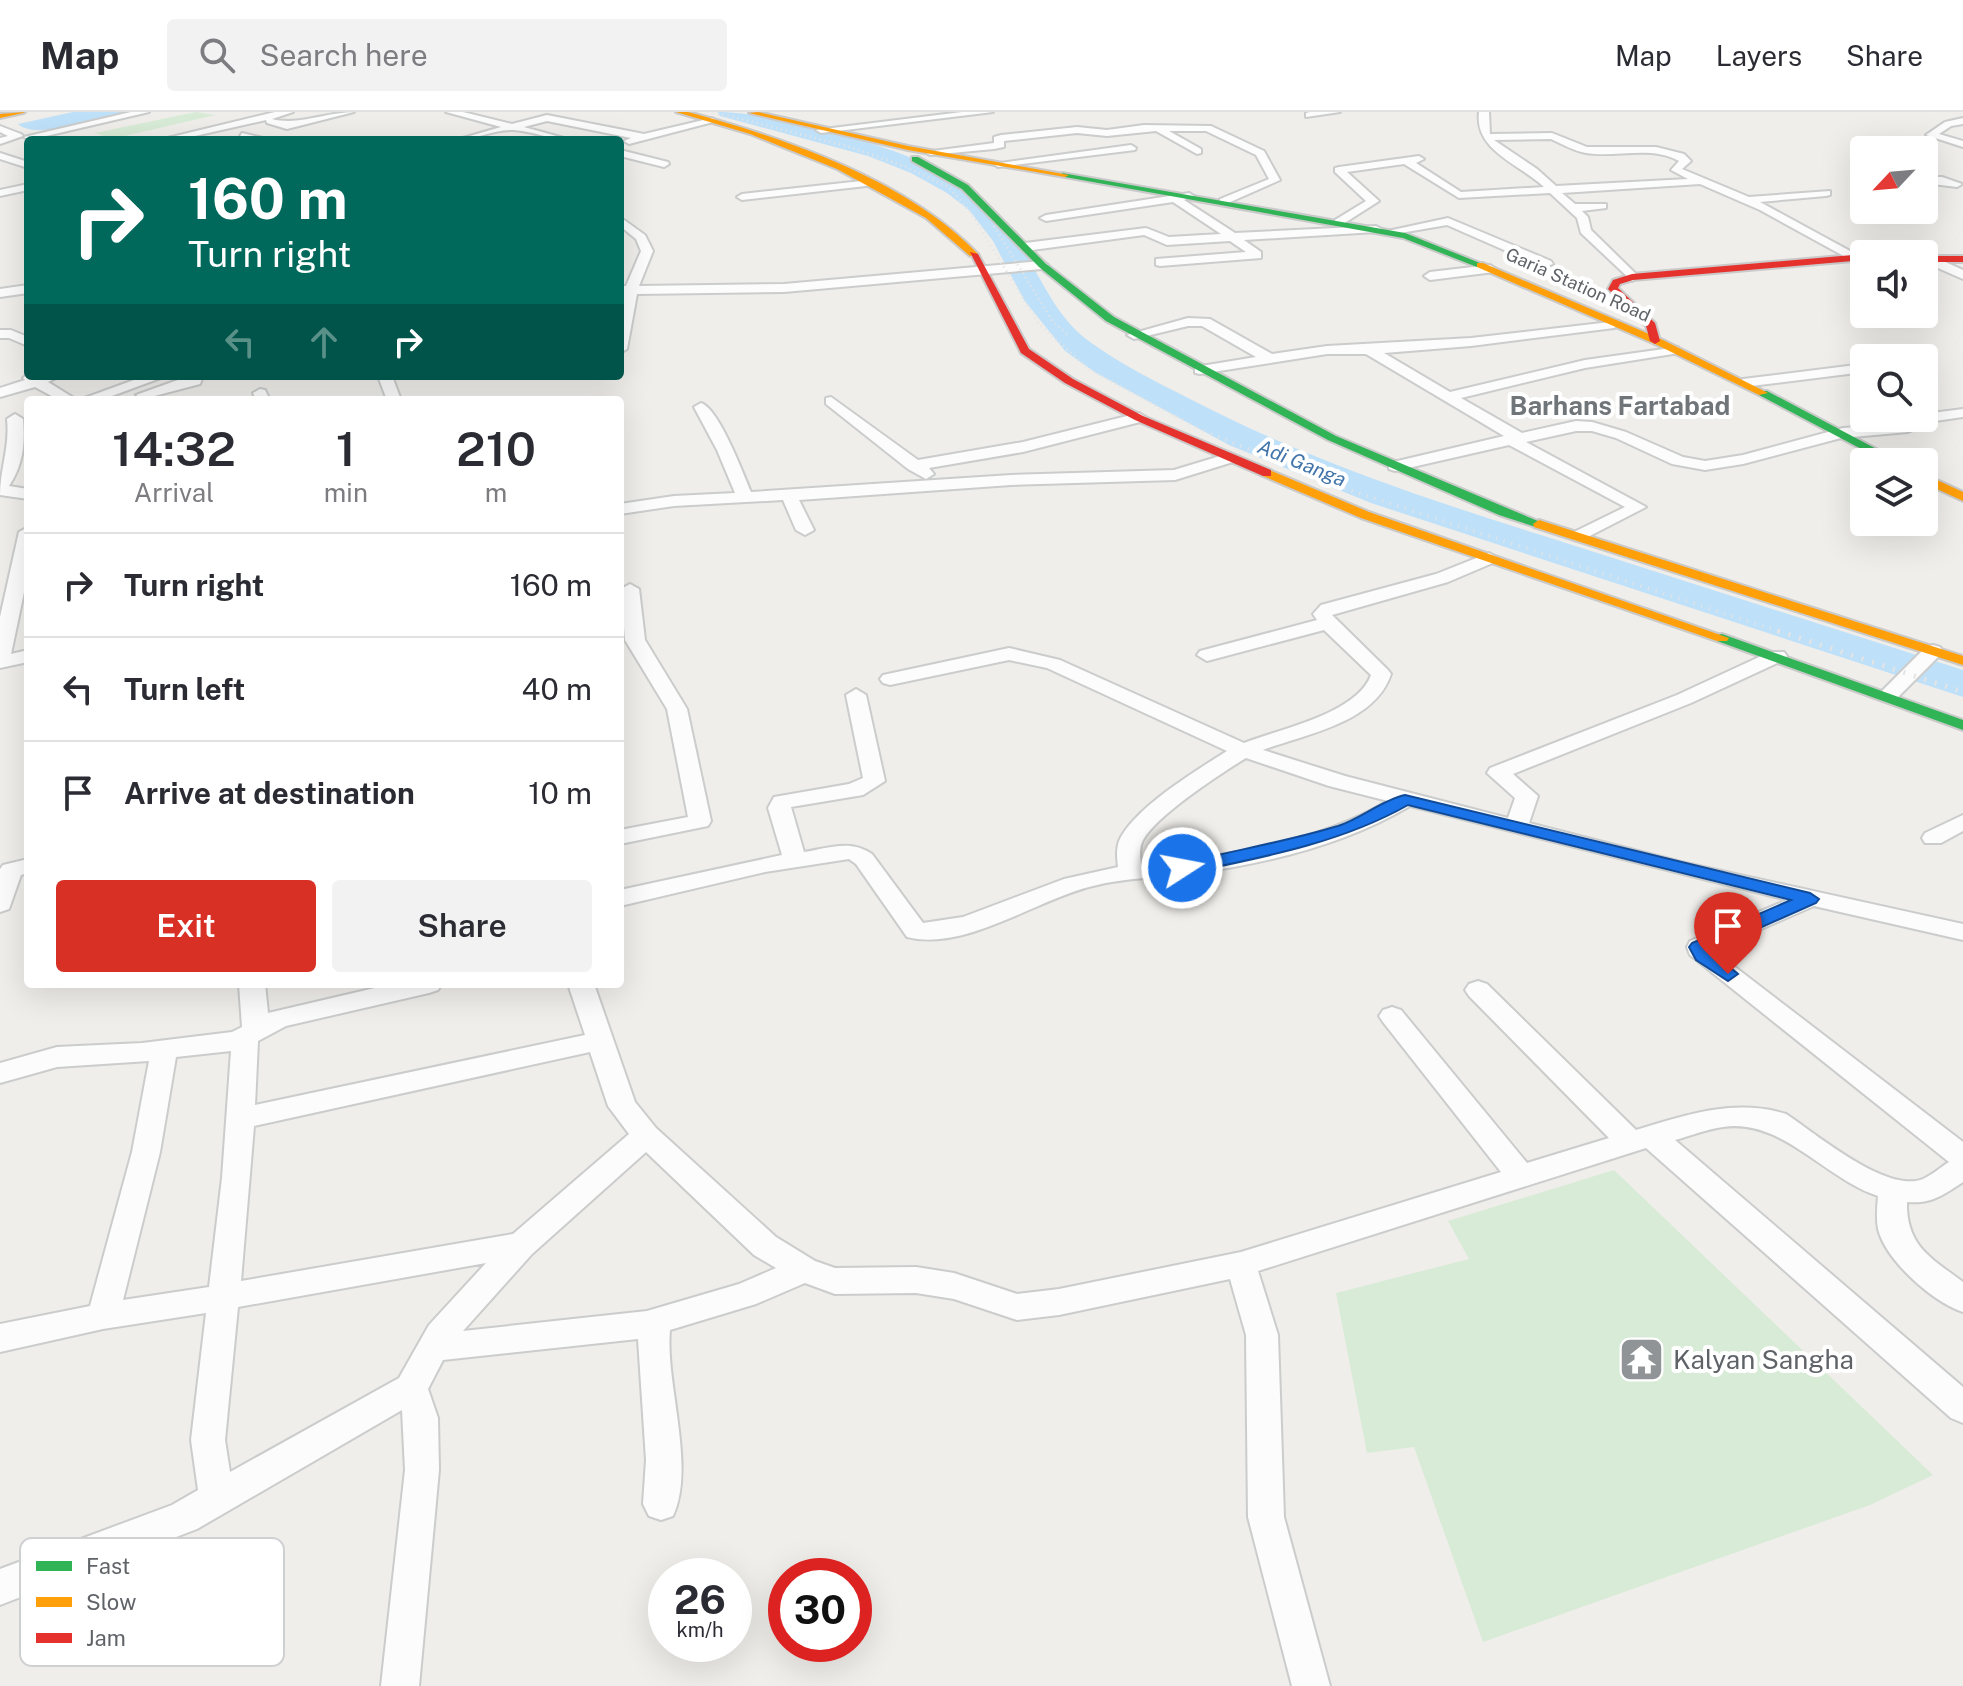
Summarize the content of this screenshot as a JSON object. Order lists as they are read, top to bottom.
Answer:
{
  "streets": {
    "street": ["Garia Station Road"]
  },
  "districts": ["Barhans Fartabad"],
  "water": ["Adi Ganga"],
  "places": {
    "temple": ["Kalyan Sangha"]
  },
  "legend": ["Fast", "Slow", "Jam"],
  "north": "bottom left",
  "page": {
    "header": "Map",
    "search": "Search here",
    "nav": ["Map", "Layers", "Share"],
    "turn": ["160 m", "Turn right"],
    "eta": [
      "14:32",
      "Arrival",
      "1",
      "min",
      "210",
      "m"
    ],
    "list": [
      {
        "name": "Turn right",
        "value": "160 m"
      },
      {
        "name": "Turn left",
        "value": "40 m"
      },
      {
        "name": "Arrive at destination",
        "value": "10 m"
      }
    ],
    "buttons": ["Exit", "Share"],
    "speed": "26 km/h",
    "limit": "30"
  }
}
